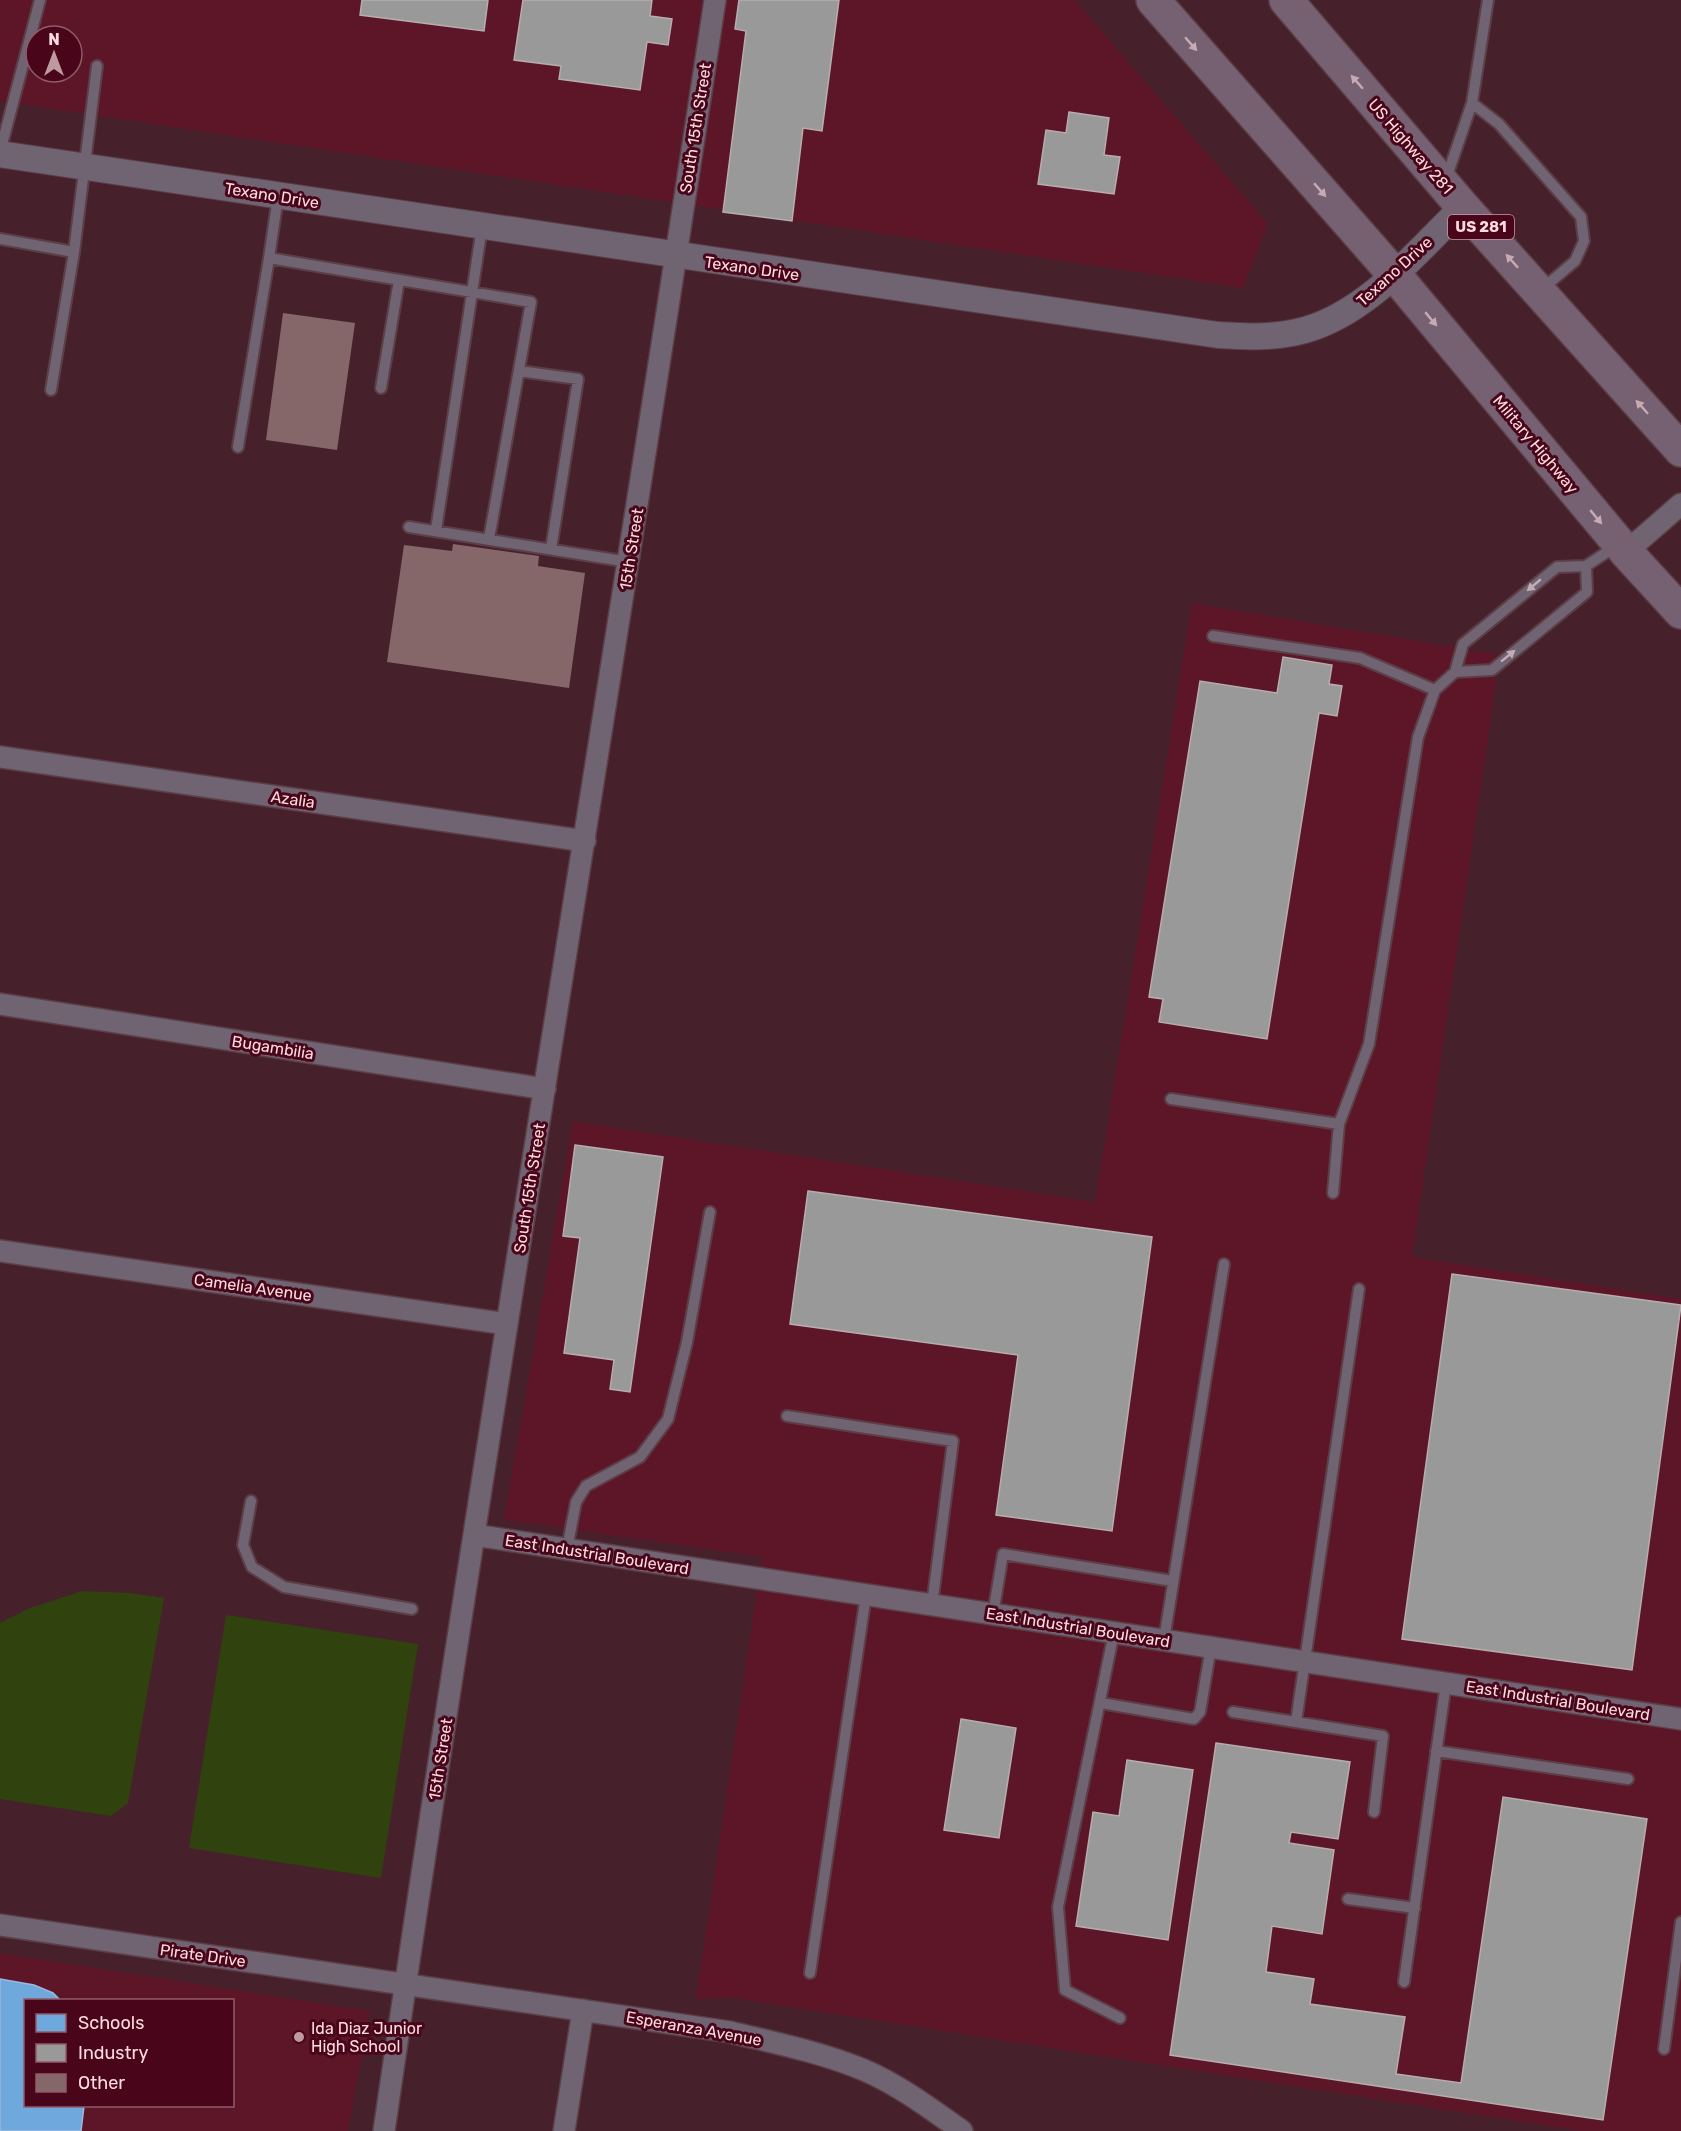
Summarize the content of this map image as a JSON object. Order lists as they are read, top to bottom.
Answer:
{
  "streets": {
    "main road": ["US Highway 281", "US 281", "Military Highway"],
    "street": [
      "South 15th Street",
      "Texano Drive",
      "15th Street",
      "Azalia",
      "Bugambilia",
      "Camelia Avenue",
      "East Industrial Boulevard",
      "Pirate Drive",
      "Esperanza Avenue"
    ]
  },
  "crossings": [
    ["South 15th Street", "Texano Drive"],
    ["South 15th Street", "15th Street"],
    ["South 15th Street", "Azalia"],
    ["South 15th Street", "Bugambilia"],
    ["South 15th Street", "Camelia Avenue"],
    ["South 15th Street", "East Industrial Boulevard"],
    ["US Highway 281", "Texano Drive"],
    ["Texano Drive", "Military Highway"],
    ["Texano Drive", "15th Street"],
    ["15th Street", "Azalia"],
    ["15th Street", "East Industrial Boulevard"],
    ["15th Street", "Pirate Drive"],
    ["15th Street", "Esperanza Avenue"],
    ["Pirate Drive", "Esperanza Avenue"]
  ],
  "one_way": ["Military Highway"],
  "places": ["Ida Diaz Junior High School"],
  "legend": ["Schools", "Industry", "Other"],
  "north": "top"
}
